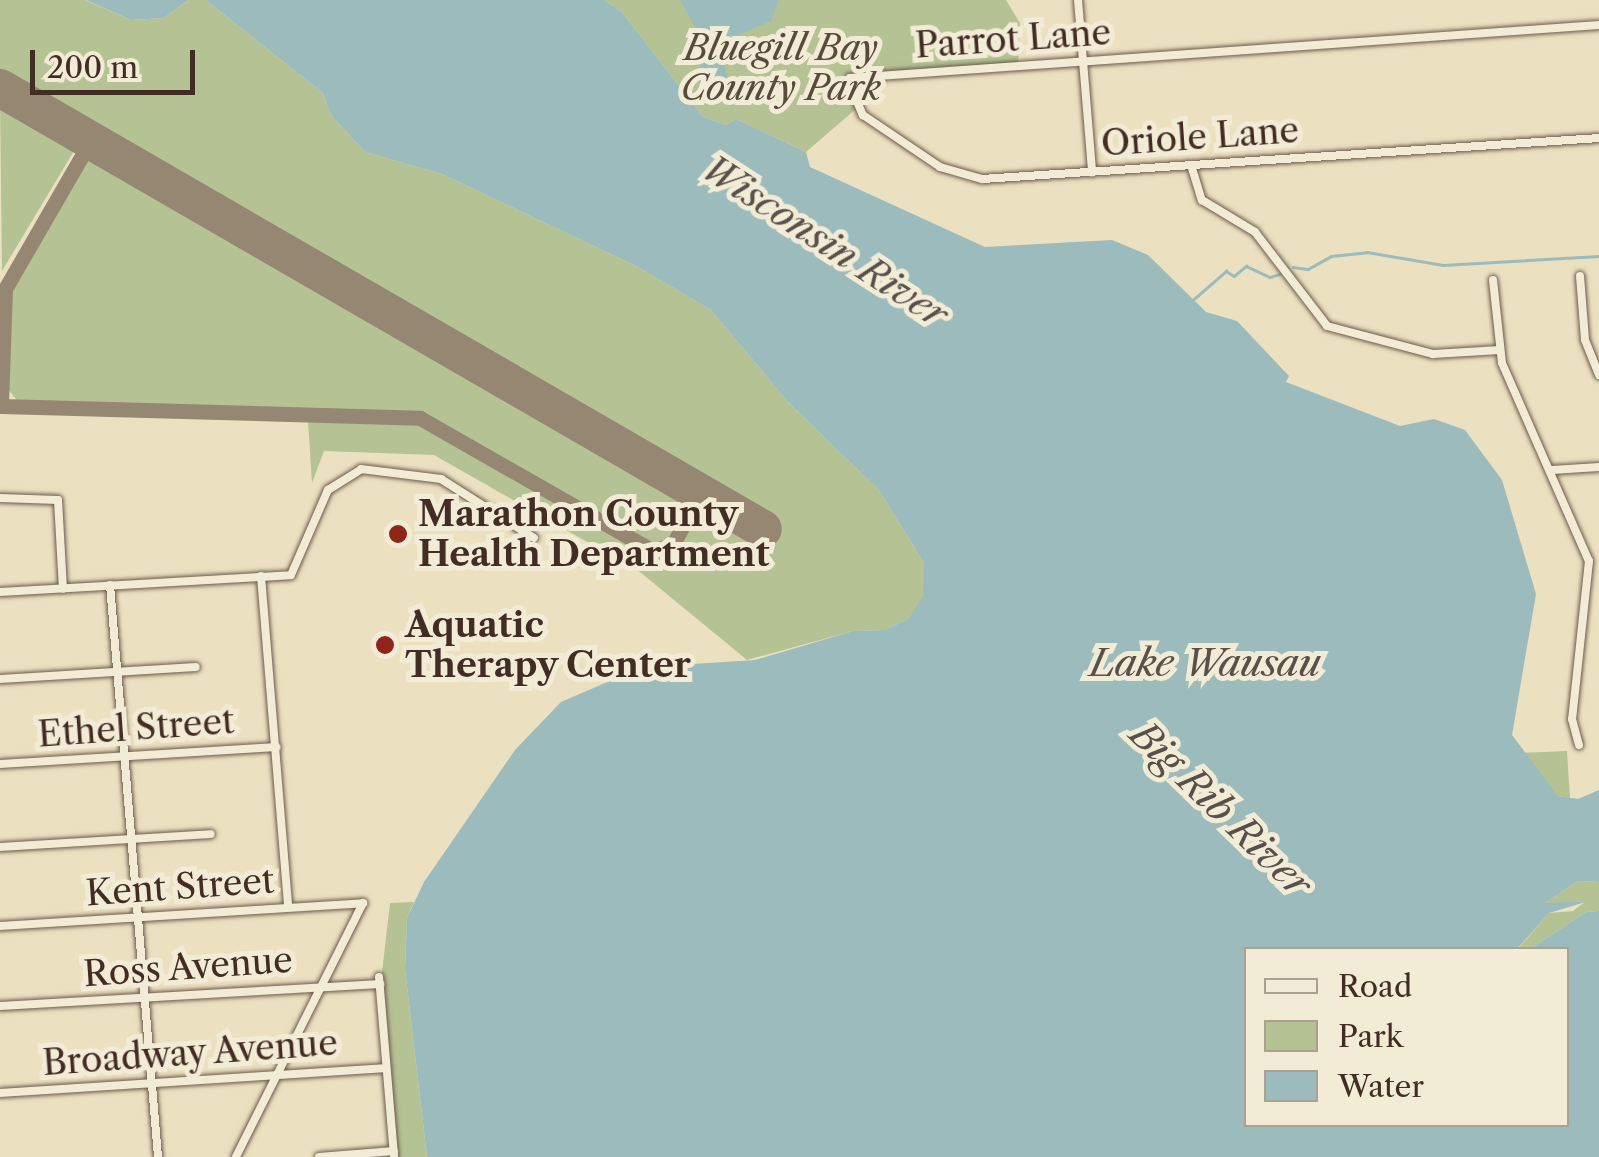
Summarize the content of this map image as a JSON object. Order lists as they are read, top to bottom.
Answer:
{
  "streets": {
    "street": [
      "Parrot Lane",
      "Oriole Lane",
      "Ethel Street",
      "Kent Street",
      "Ross Avenue",
      "Broadway Avenue"
    ]
  },
  "crossings": [
    ["Parrot Lane", "Oriole Lane"],
    ["Kent Street", "Ross Avenue"],
    ["Ross Avenue", "Broadway Avenue"]
  ],
  "water": ["Wisconsin River", "Lake Wausau", "Big Rib River"],
  "parks": ["Bluegill Bay County Park"],
  "places": ["Marathon County Health Department", "Aquatic Therapy Center"],
  "legend": ["Road", "Park", "Water"],
  "scale_bar": "200 m"
}
